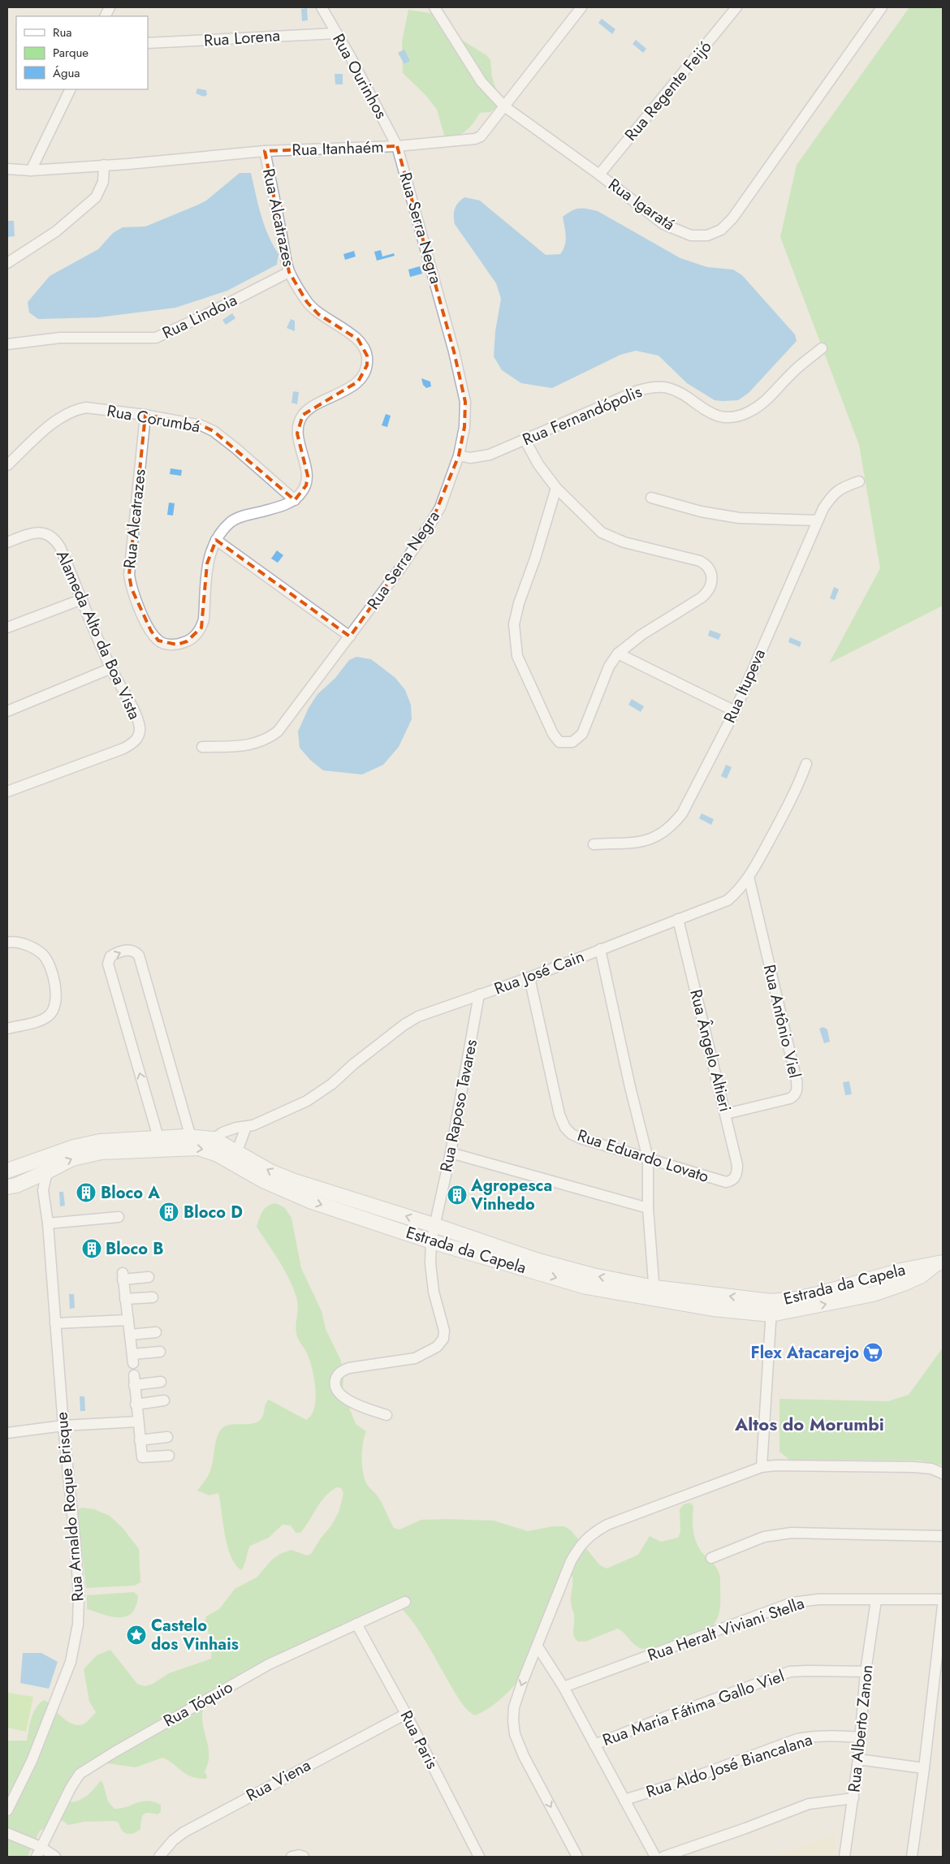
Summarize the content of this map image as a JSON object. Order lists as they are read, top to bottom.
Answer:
{
  "streets": {
    "main road": ["Estrada da Capela"],
    "street": [
      "Rua Lorena",
      "Rua Ourinhos",
      "Rua Regente Feijó",
      "Rua Itanhaém",
      "Rua Igaratá",
      "Rua Alcatrazes",
      "Rua Serra Negra",
      "Rua Lindoia",
      "Rua Fernandópolis",
      "Rua Corumbá",
      "Alameda Alto da Boa Vista",
      "Rua Itupeva",
      "Rua José Cain",
      "Rua Antônio Viel",
      "Rua Ângelo Altieri",
      "Rua Raposo Tavares",
      "Rua Eduardo Lovato",
      "Rua Arnaldo Roque Brisque",
      "Rua Heralt Viviani Stella",
      "Rua Tóquio",
      "Rua Maria Fátima Gallo Viel",
      "Rua Alberto Zanon",
      "Rua Paris",
      "Rua Aldo José Biancalana",
      "Rua Viena"
    ]
  },
  "crossings": [
    ["Rua Lorena", "Rua Ourinhos"],
    ["Rua Ourinhos", "Rua Itanhaém"],
    ["Rua Ourinhos", "Rua Serra Negra"],
    ["Rua Regente Feijó", "Rua Igaratá"],
    ["Rua Itanhaém", "Rua Igaratá"],
    ["Rua Itanhaém", "Rua Alcatrazes"],
    ["Rua Itanhaém", "Rua Serra Negra"],
    ["Rua Alcatrazes", "Rua Lindoia"],
    ["Rua Alcatrazes", "Rua Corumbá"],
    ["Rua Serra Negra", "Rua Fernandópolis"],
    ["Rua José Cain", "Rua Antônio Viel"],
    ["Rua José Cain", "Rua Ângelo Altieri"],
    ["Rua José Cain", "Rua Raposo Tavares"],
    ["Rua José Cain", "Rua Eduardo Lovato"],
    ["Rua José Cain", "Estrada da Capela"],
    ["Rua Antônio Viel", "Rua Ângelo Altieri"],
    ["Rua Ângelo Altieri", "Rua Eduardo Lovato"],
    ["Rua Raposo Tavares", "Estrada da Capela"],
    ["Estrada da Capela", "Rua Arnaldo Roque Brisque"],
    ["Rua Heralt Viviani Stella", "Rua Alberto Zanon"],
    ["Rua Tóquio", "Rua Paris"],
    ["Rua Maria Fátima Gallo Viel", "Rua Alberto Zanon"],
    ["Rua Alberto Zanon", "Rua Aldo José Biancalana"],
    ["Rua Paris", "Rua Viena"]
  ],
  "districts": ["Altos do Morumbi"],
  "places": {
    "building": [
      "Bloco A",
      "Agropesca Vinhedo",
      "Bloco D",
      "Bloco B"
    ],
    "supermarket": ["Flex Atacarejo"],
    "place": ["Castelo dos Vinhais"]
  },
  "legend": ["Rua", "Parque", "Água"]
}
